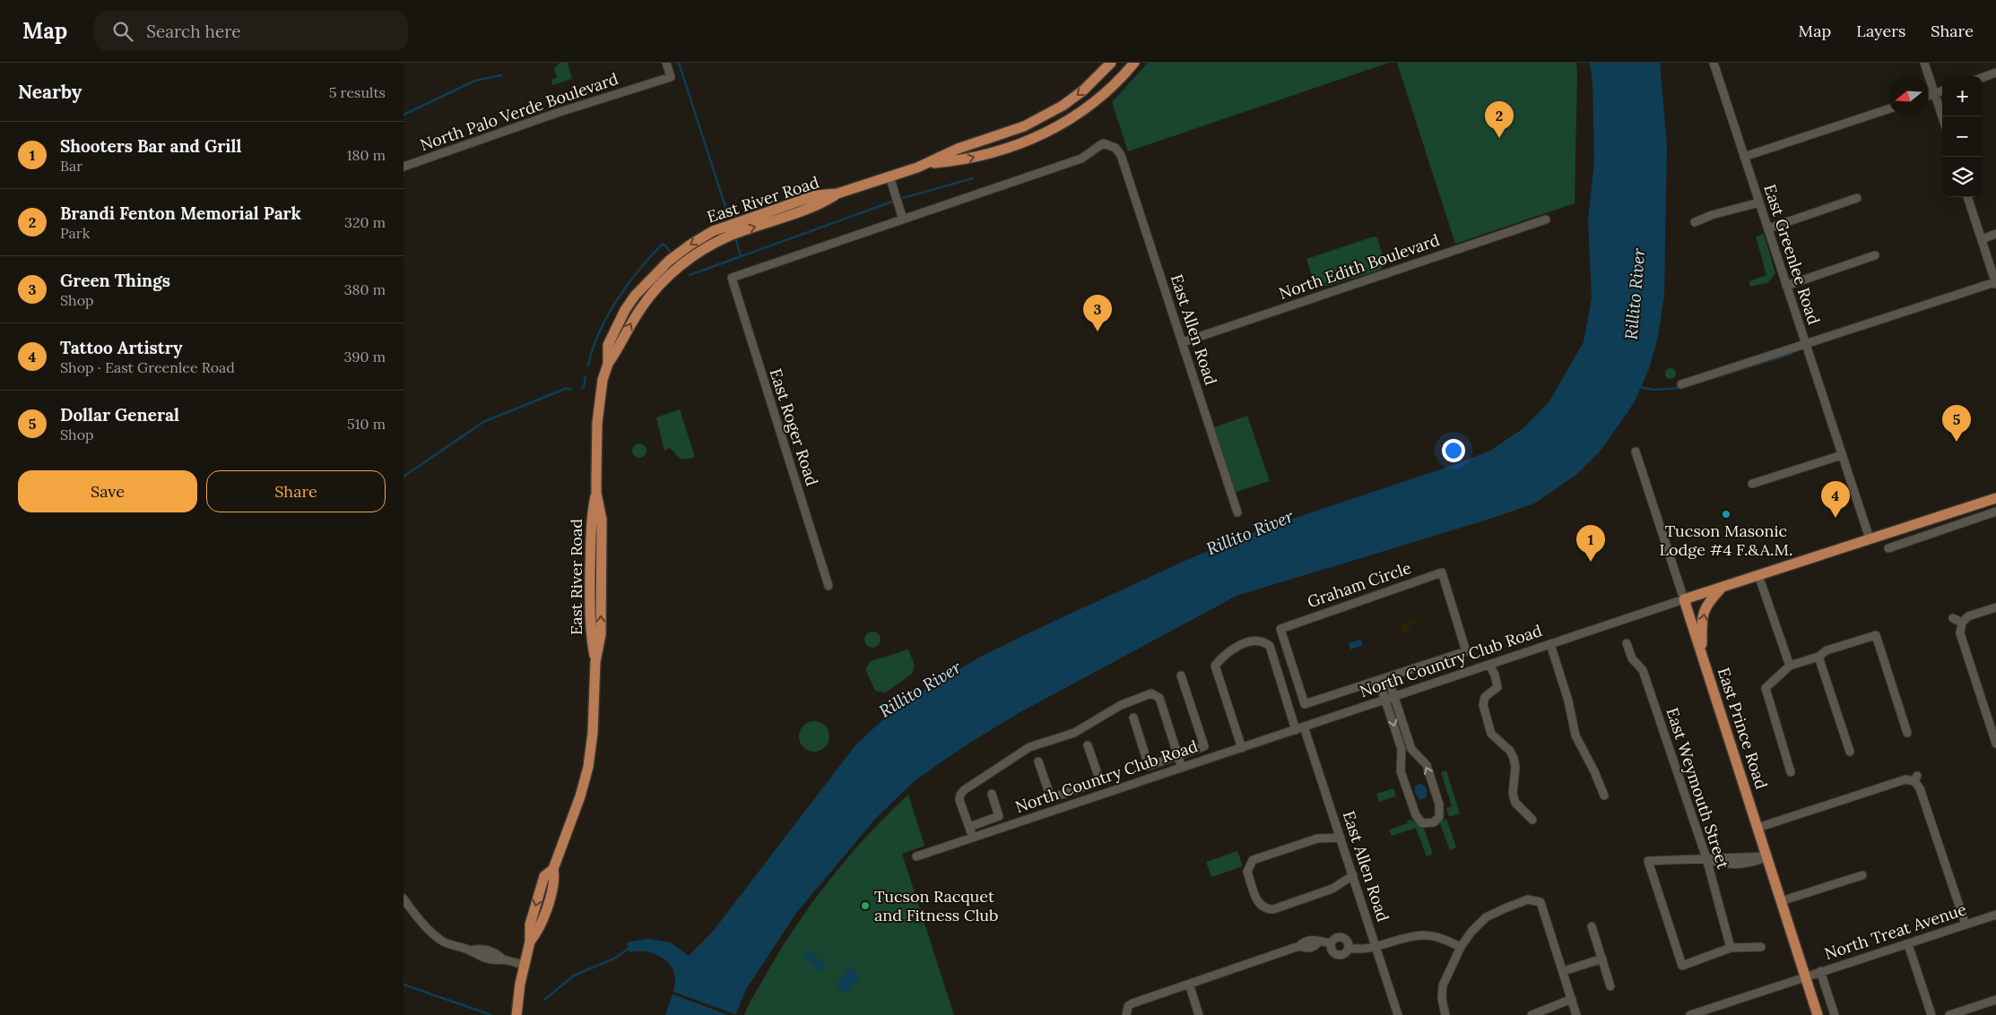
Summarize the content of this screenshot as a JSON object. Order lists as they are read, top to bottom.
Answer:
{
  "streets": {
    "main road": ["East River Road", "North Country Club Road", "East Prince Road"],
    "street": [
      "North Palo Verde Boulevard",
      "East Greenlee Road",
      "North Edith Boulevard",
      "East Allen Road",
      "East Roger Road",
      "Graham Circle",
      "East Weymouth Street",
      "North Treat Avenue"
    ]
  },
  "crossings": [
    ["East Greenlee Road", "North Country Club Road"],
    ["North Edith Boulevard", "East Allen Road"],
    ["East Allen Road", "East Roger Road"],
    ["East Allen Road", "North Country Club Road"],
    ["North Country Club Road", "East Prince Road"],
    ["East Prince Road", "North Treat Avenue"]
  ],
  "water": ["Rillito River"],
  "places": ["Tucson Masonic Lodge #4 F.&A.M.", "Tucson Racquet and Fitness Club"],
  "north": "left",
  "page": {
    "header": "Map",
    "search": "Search here",
    "nav": ["Map", "Layers", "Share"],
    "heading": ["Nearby", "5 results"],
    "map_buttons": ["+", "−"],
    "pins": [
      "2",
      "3",
      "5",
      "4",
      "1"
    ],
    "list": [
      {
        "mark": "1",
        "name": "Shooters Bar and Grill",
        "note": "Bar",
        "value": "180 m"
      },
      {
        "mark": "2",
        "name": "Brandi Fenton Memorial Park",
        "note": "Park",
        "value": "320 m"
      },
      {
        "mark": "3",
        "name": "Green Things",
        "note": "Shop",
        "value": "380 m"
      },
      {
        "mark": "4",
        "name": "Tattoo Artistry",
        "note": "Shop · East Greenlee Road",
        "value": "390 m"
      },
      {
        "mark": "5",
        "name": "Dollar General",
        "note": "Shop",
        "value": "510 m"
      }
    ],
    "buttons": ["Save", "Share"]
  }
}
